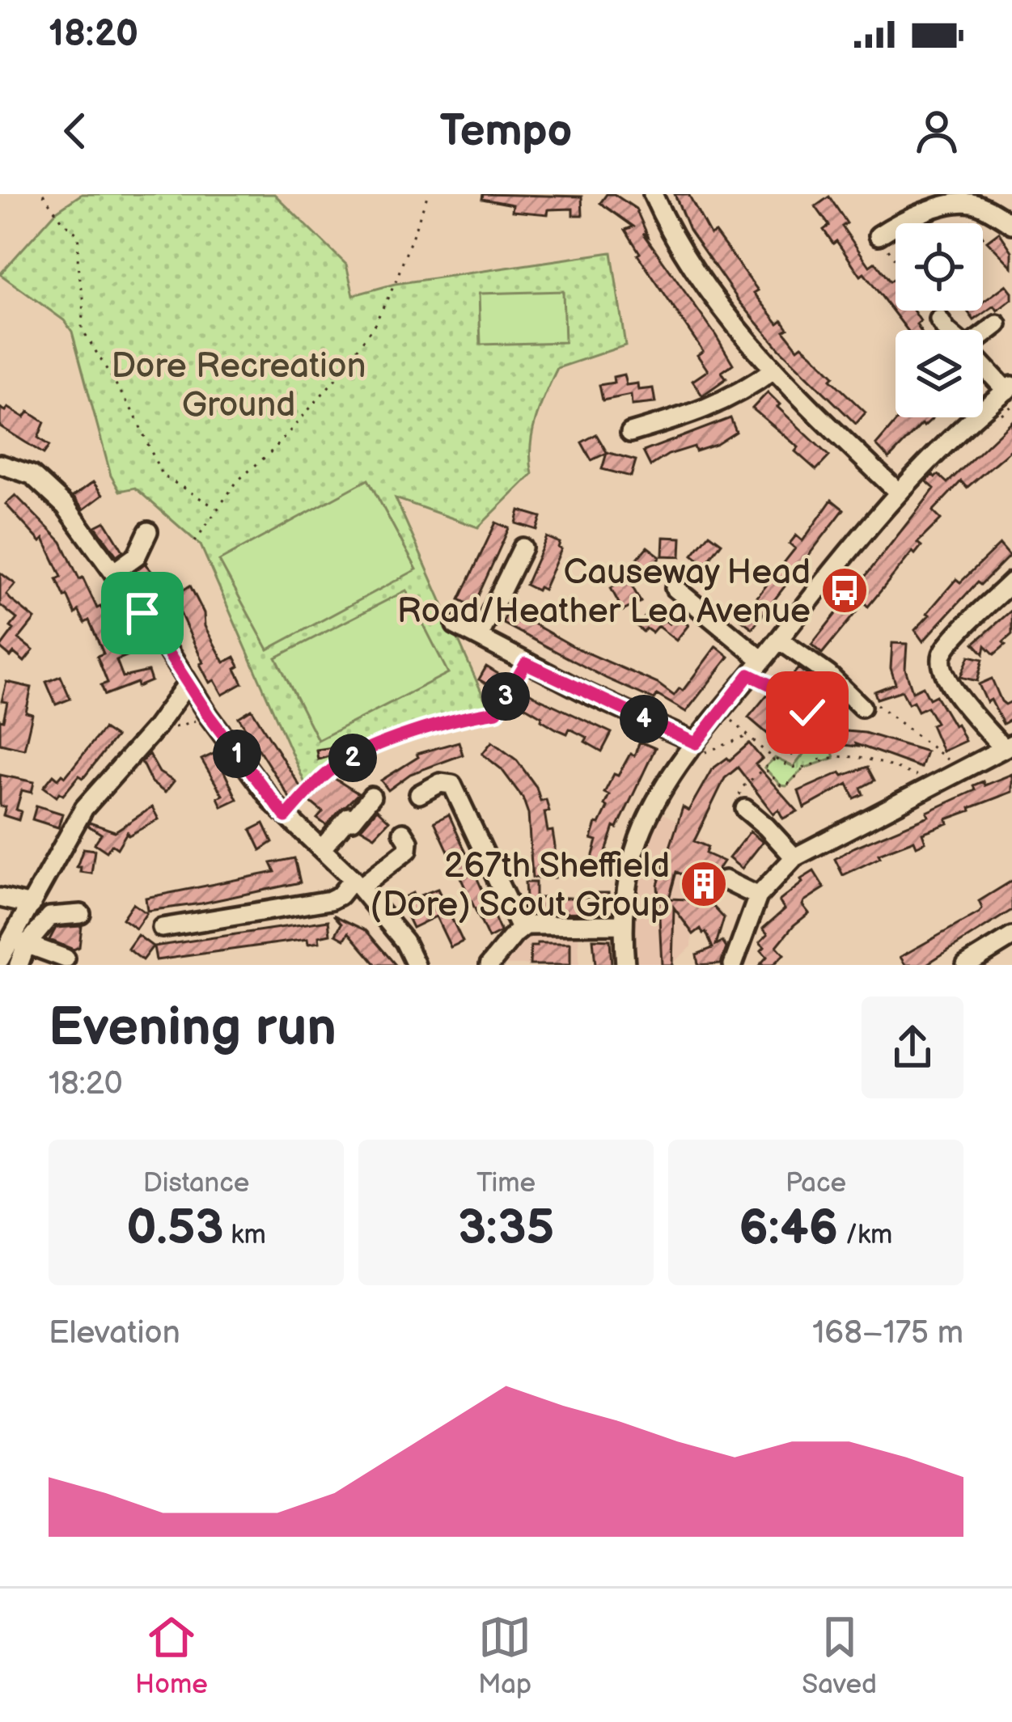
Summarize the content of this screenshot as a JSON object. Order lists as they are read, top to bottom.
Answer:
{
  "parks": ["Dore Recreation Ground"],
  "places": {
    "bus stop": ["Causeway Head Road/Heather Lea Avenue"],
    "building": ["267th Sheffield (Dore) Scout Group"]
  },
  "page": {
    "status": "18:20",
    "header": "Tempo",
    "pins": [
      "3",
      "4",
      "1",
      "2"
    ],
    "heading": ["Evening run", "18:20"],
    "stats": [
      ["Distance", "0.53 km"],
      ["Time", "3:35"],
      ["Pace", "6:46 /km"]
    ],
    "chart": ["Elevation", "168–175 m"],
    "tabs": ["Home", "Map", "Saved"]
  }
}
